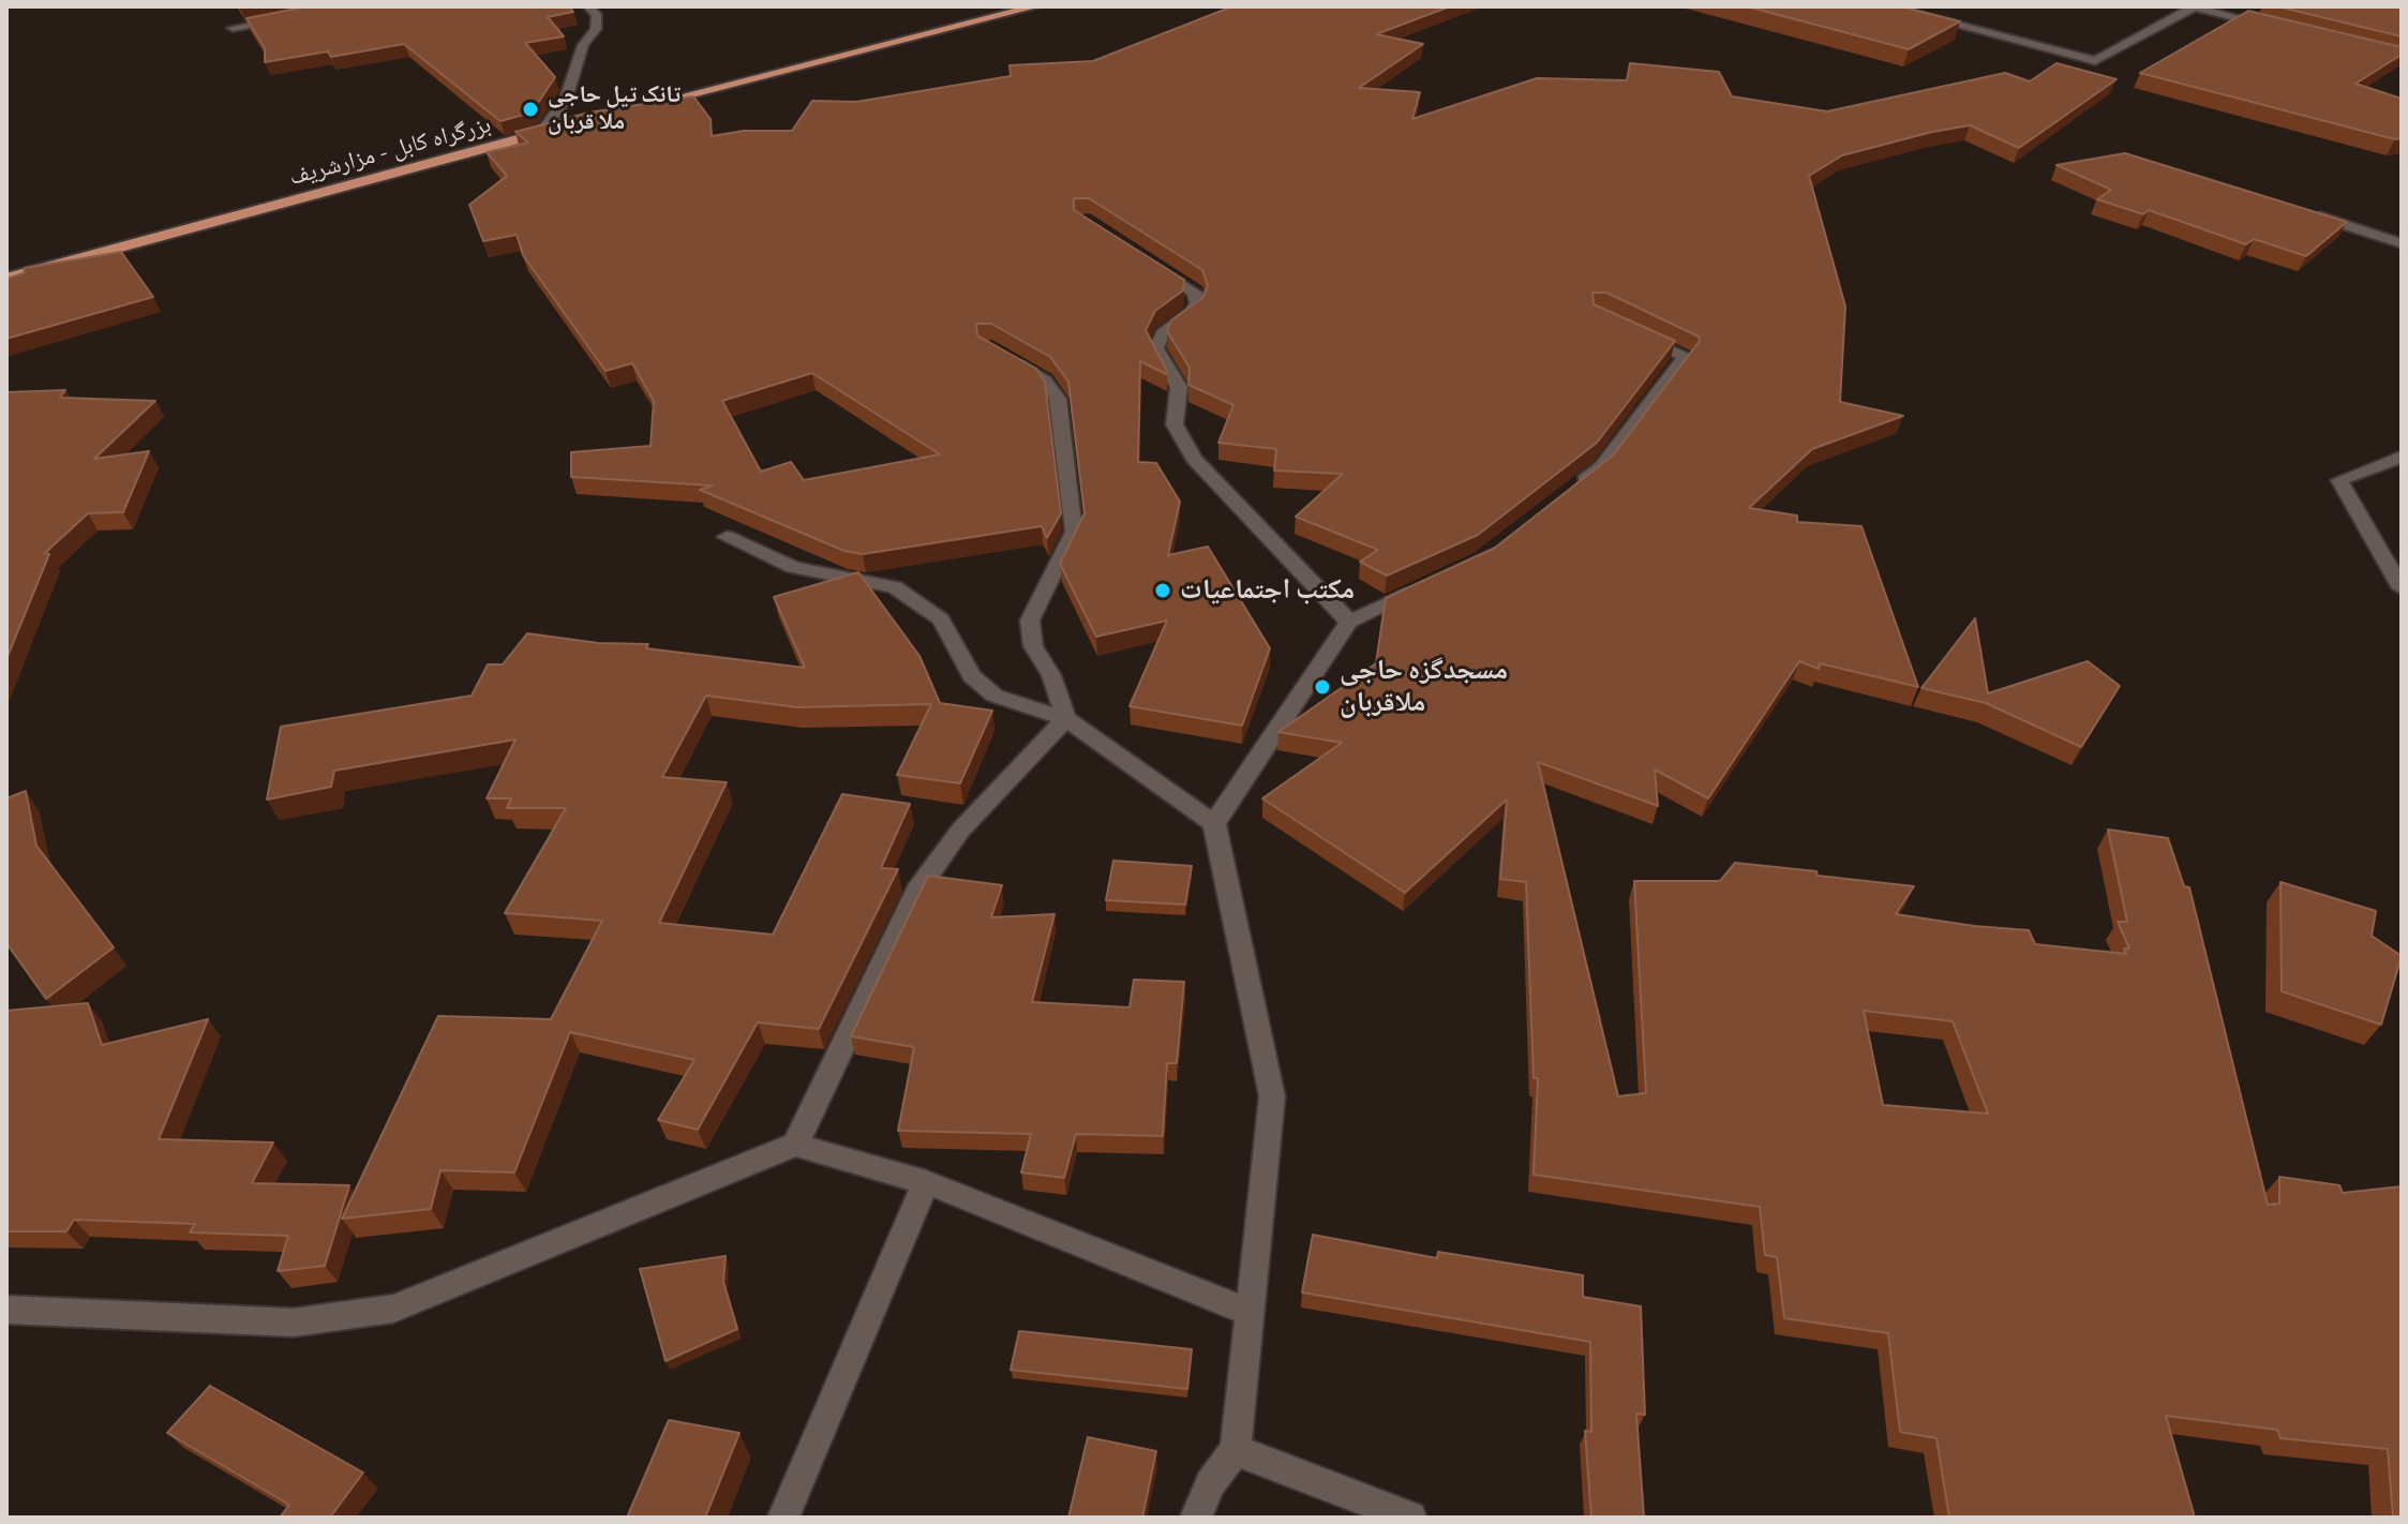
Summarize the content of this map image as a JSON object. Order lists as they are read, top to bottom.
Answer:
{
  "streets": {
    "highway": ["بزرگراه کابل - مزارشریف"]
  },
  "places": ["تانک تیل حاجی ملا قربان", "مکتب اجتماعیات", "مسجدگزه حاجی ملاقربان"]
}
